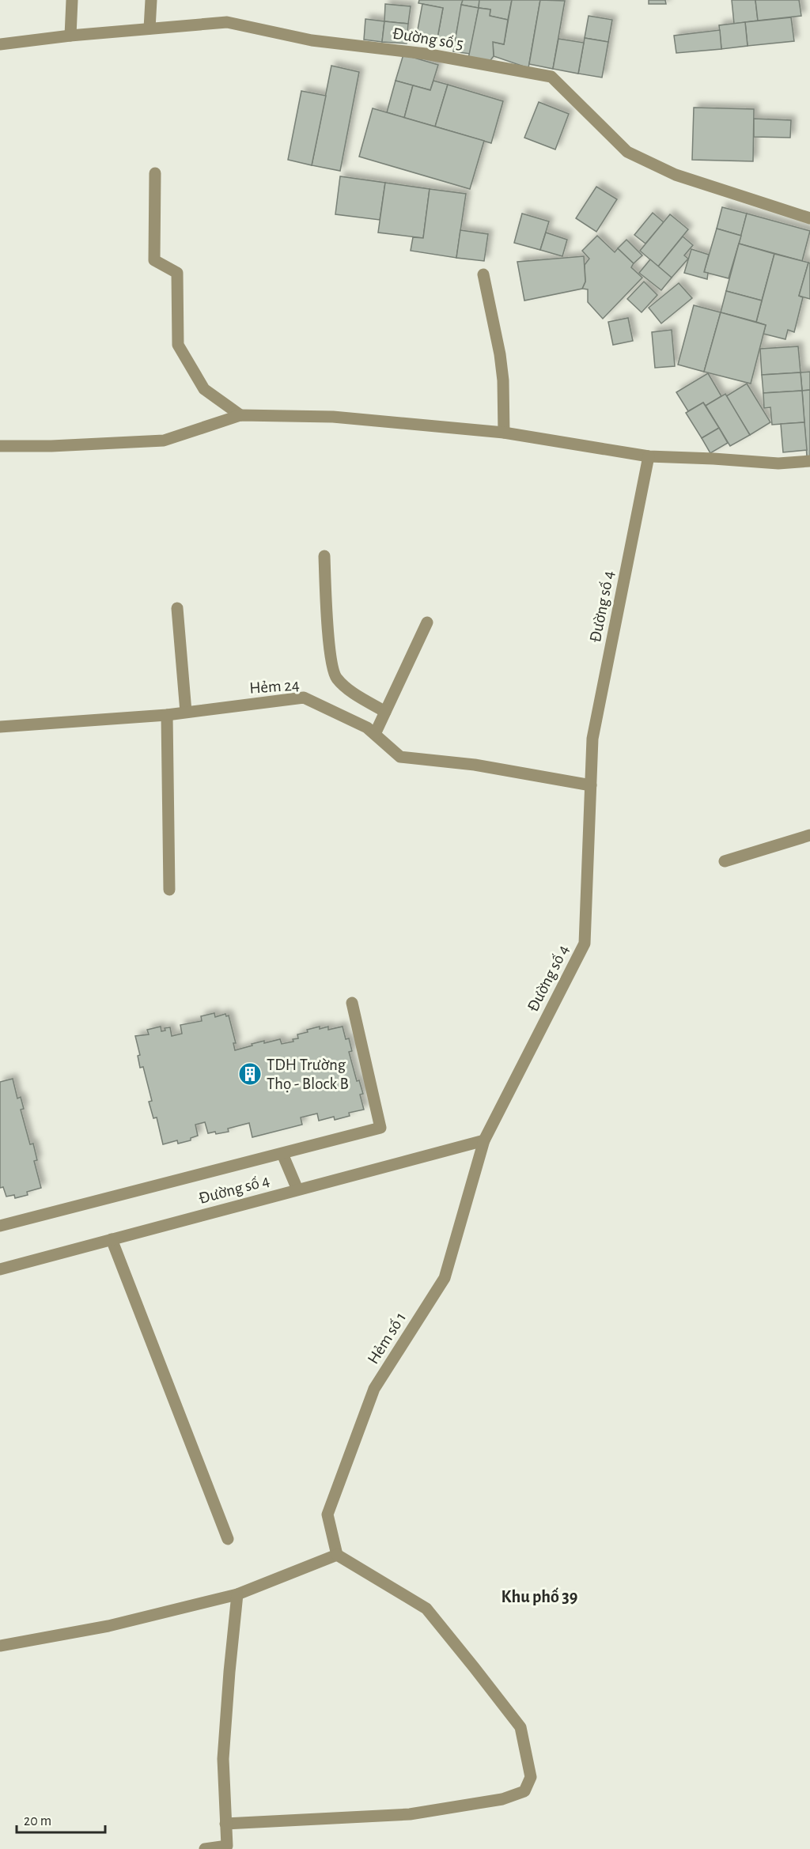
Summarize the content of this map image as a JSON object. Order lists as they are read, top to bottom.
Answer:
{
  "streets": {
    "street": [
      "Đường số 5",
      "Đường số 4",
      "Hẻm 24",
      "Hẻm số 1"
    ]
  },
  "crossings": [
    ["Đường số 4", "Hẻm 24"],
    ["Đường số 4", "Hẻm số 1"]
  ],
  "districts": ["Khu phố 39"],
  "places": {
    "building": ["TDH Trường Thọ - Block B"]
  },
  "scale_bar": "20 m"
}
